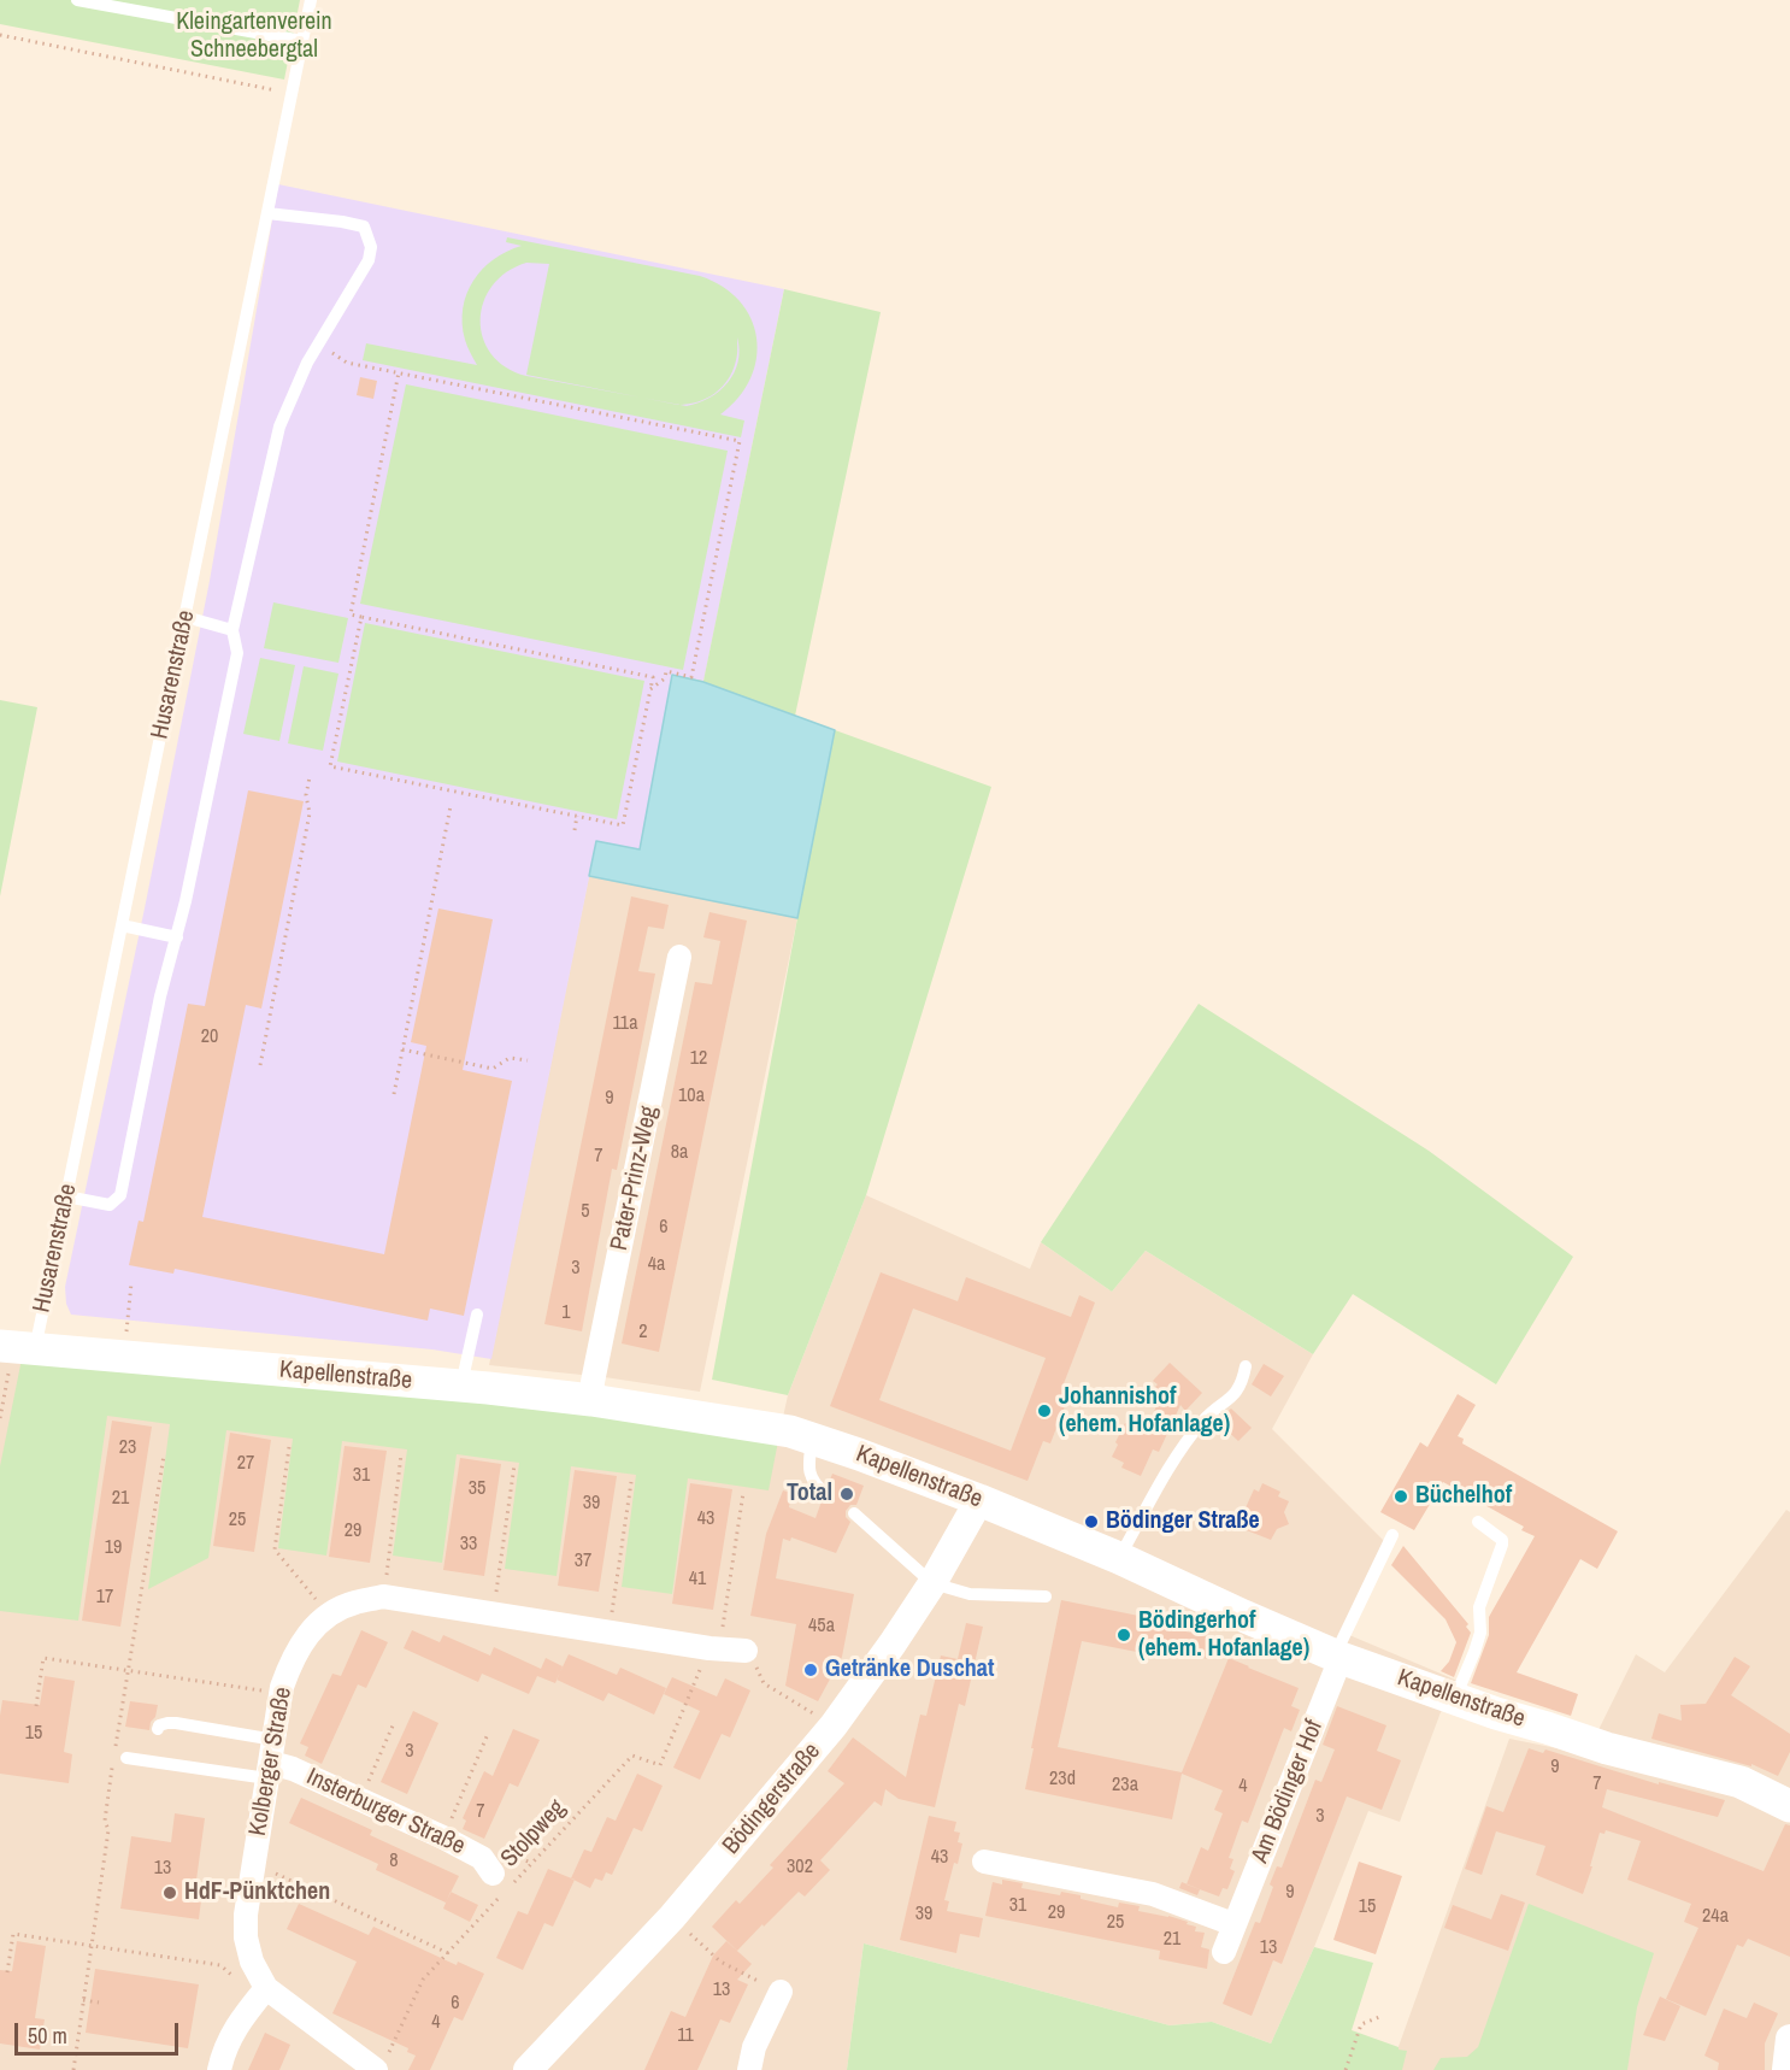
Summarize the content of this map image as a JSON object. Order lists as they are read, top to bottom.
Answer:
{
  "streets": {
    "main road": ["Kapellenstraße"],
    "street": [
      "Pater-Prinz-Weg",
      "Kolberger Straße",
      "Am Bödinger Hof",
      "Bödingerstraße",
      "Insterburger Straße"
    ],
    "lane": ["Husarenstraße"],
    "path": ["Stolpweg"]
  },
  "crossings": [
    ["Husarenstraße", "Kapellenstraße"],
    ["Pater-Prinz-Weg", "Kapellenstraße"],
    ["Kapellenstraße", "Am Bödinger Hof"],
    ["Kapellenstraße", "Bödingerstraße"],
    ["Kolberger Straße", "Insterburger Straße"],
    ["Kolberger Straße", "Stolpweg"],
    ["Insterburger Straße", "Stolpweg"]
  ],
  "parks": ["Kleingartenverein Schneebergtal"],
  "places": [
    "Johannishof (ehem. Hofanlage)",
    "Total",
    "Büchelhof",
    "Bödinger Straße",
    "Bödingerhof (ehem. Hofanlage)",
    "Getränke Duschat",
    "HdF-Pünktchen"
  ],
  "house_numbers": [
    "11a",
    "20",
    "12",
    "10a",
    "9",
    "8a",
    "7",
    "5",
    "6",
    "4a",
    "3",
    "1",
    "2",
    "23",
    "27",
    "31",
    "35",
    "21",
    "39",
    "43",
    "25",
    "29",
    "33",
    "19",
    "37",
    "41",
    "17",
    "45a",
    "15",
    "3",
    "9",
    "23d",
    "7",
    "23a",
    "4",
    "7",
    "3",
    "43",
    "8",
    "302",
    "13",
    "9",
    "31",
    "15",
    "29",
    "39",
    "24a",
    "25",
    "21",
    "13",
    "13",
    "6",
    "4",
    "11"
  ],
  "scale_bar": "50 m"
}
